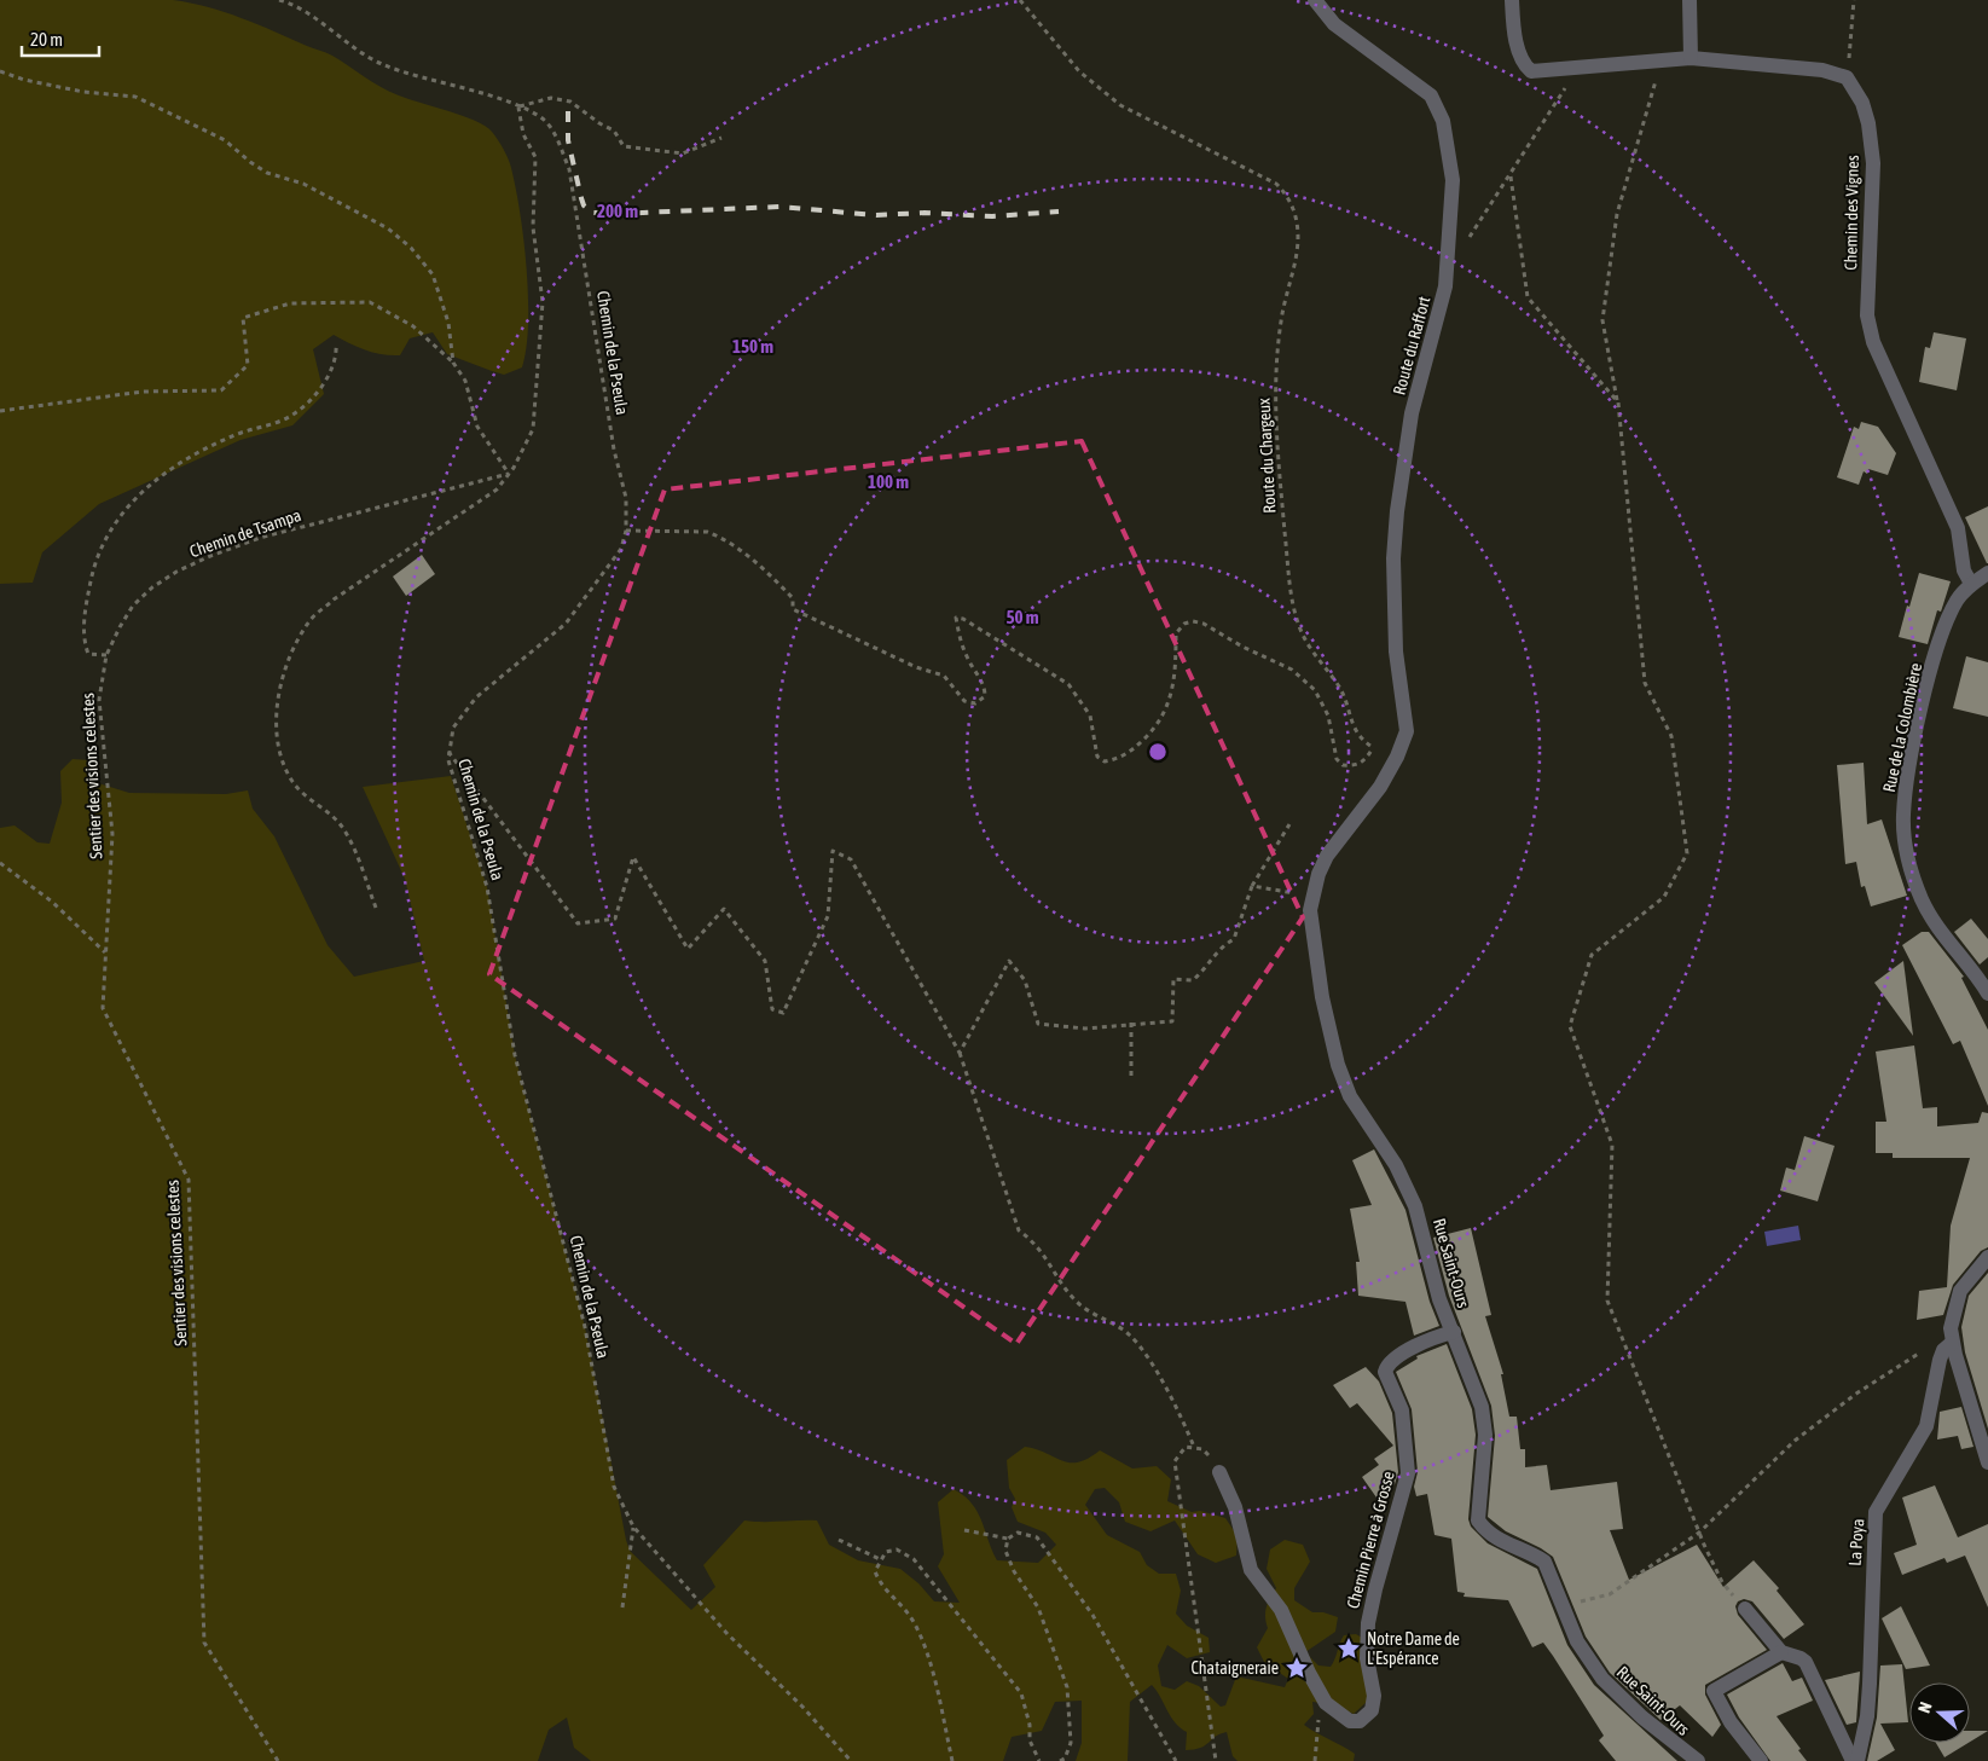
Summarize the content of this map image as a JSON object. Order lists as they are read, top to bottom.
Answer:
{
  "streets": {
    "street": [
      "Chemin des Vignes",
      "Route du Raffort",
      "Rue de la Colombière",
      "Rue Saint-Ours",
      "Chemin Pierre à Grosse",
      "La Poya"
    ],
    "path": [
      "Chemin de la Pseula",
      "Route du Chargeux",
      "Chemin de Tsampa",
      "Sentier des visions celestes"
    ]
  },
  "crossings": [
    ["Chemin des Vignes", "Rue de la Colombière"],
    ["Route du Raffort", "Route du Chargeux"],
    ["Route du Raffort", "Rue Saint-Ours"],
    ["Route du Chargeux", "Rue Saint-Ours"],
    ["Chemin de Tsampa", "Sentier des visions celestes"],
    ["Rue Saint-Ours", "Chemin Pierre à Grosse"]
  ],
  "places": {
    "place": ["Notre Dame de L'Espérance", "Chataigneraie"]
  },
  "scale_bar": "20 m",
  "north": "left",
  "rings": [
    "200 m",
    "150 m",
    "100 m",
    "50 m"
  ]
}
